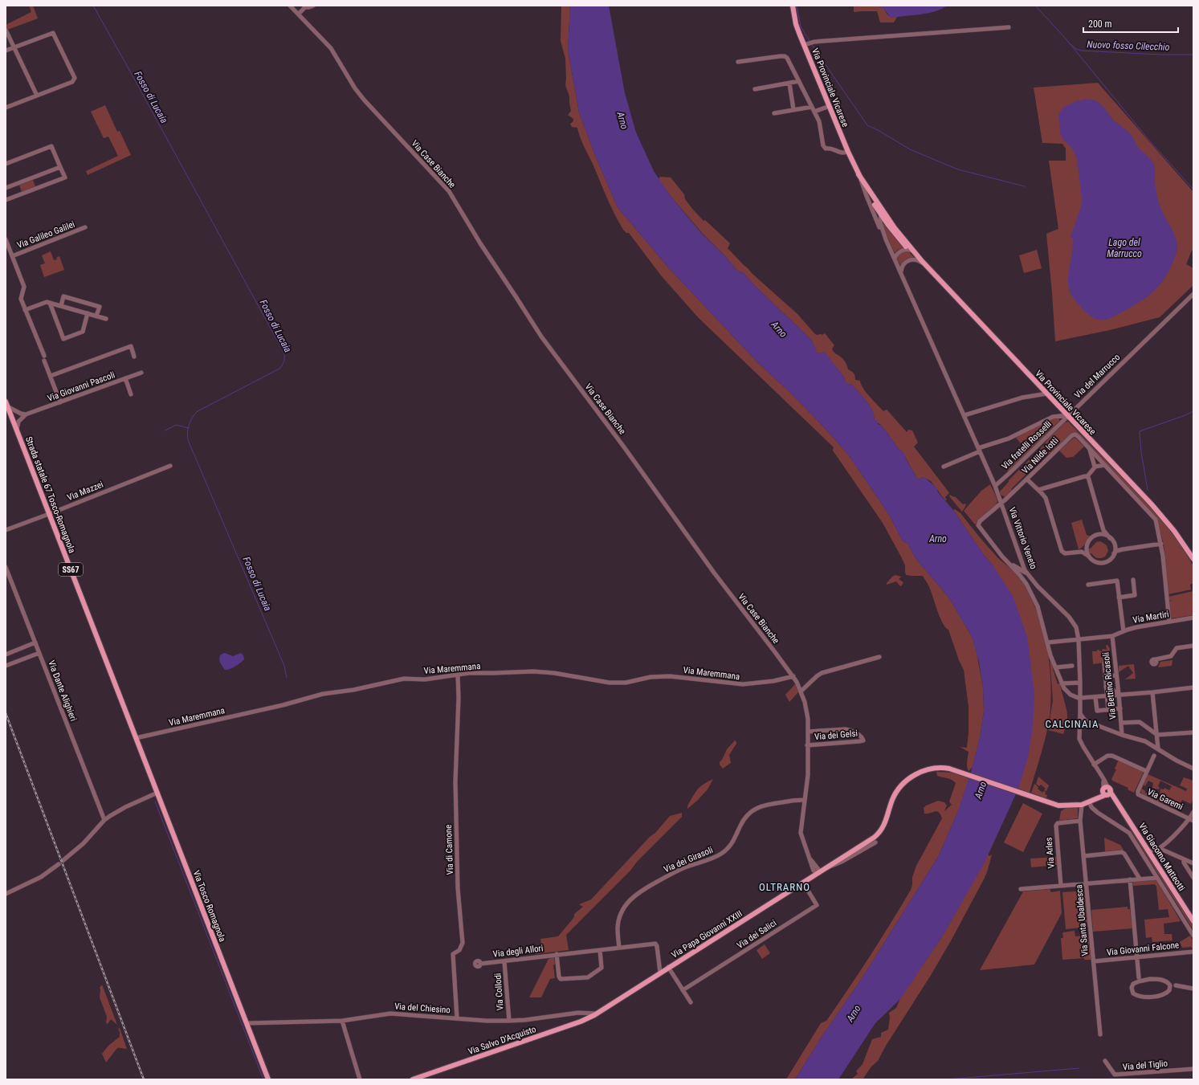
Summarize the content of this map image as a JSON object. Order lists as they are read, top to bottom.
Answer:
{
  "streets": {
    "main road": [
      "Via Provinciale Vicarese",
      "Strada statale 67 Tosco-Romagnola",
      "SS67",
      "Via Giacomo Matteotti",
      "Via Tosco Romagnola",
      "Via Papa Giovanni XXIII",
      "Via Salvo D'Acquisto"
    ],
    "street": [
      "Via Case Bianche",
      "Via Galileo Galilei",
      "Via del Marrucco",
      "Via Giovanni Pascoli",
      "Via fratelli Rosselli",
      "Via Nilde Iotti",
      "Via Mazzei",
      "Via Vittorio Veneto",
      "Via Martiri",
      "Via Maremmana",
      "Via Bettino Ricasoli",
      "Via Dante Alighieri",
      "Via dei Gelsi",
      "Via Garemi",
      "Via di Camone",
      "Via Arles",
      "Via dei Girasoli",
      "Via Santa Ubaldesca",
      "Via dei Salici",
      "Via Giovanni Falcone",
      "Via degli Allori",
      "Via Collodi",
      "Via del Chiesino",
      "Via del Tiglio"
    ]
  },
  "crossings": [
    ["Via Provinciale Vicarese", "Via del Marrucco"],
    ["Via Provinciale Vicarese", "Via fratelli Rosselli"],
    ["Via Provinciale Vicarese", "Via Nilde Iotti"],
    ["Via Provinciale Vicarese", "Via Vittorio Veneto"],
    ["Via Case Bianche", "Via Maremmana"],
    ["Via Case Bianche", "Via dei Gelsi"],
    ["Via Case Bianche", "Via dei Girasoli"],
    ["Via Case Bianche", "Via Papa Giovanni XXIII"],
    ["Via del Marrucco", "Via fratelli Rosselli"],
    ["Via Giovanni Pascoli", "Strada statale 67 Tosco-Romagnola"],
    ["Via Nilde Iotti", "Via Vittorio Veneto"],
    ["Via Nilde Iotti", "Via Martiri"],
    ["Via Mazzei", "Strada statale 67 Tosco-Romagnola"],
    ["Strada statale 67 Tosco-Romagnola", "Via Maremmana"],
    ["Strada statale 67 Tosco-Romagnola", "Via Tosco Romagnola"],
    ["Via Vittorio Veneto", "Via Martiri"],
    ["Via Martiri", "Via Bettino Ricasoli"],
    ["Via Maremmana", "Via di Camone"],
    ["Via Maremmana", "Via Tosco Romagnola"],
    ["Via di Camone", "Via del Chiesino"],
    ["Via Arles", "Via Santa Ubaldesca"],
    ["Via Giacomo Matteotti", "Via Papa Giovanni XXIII"],
    ["Via dei Girasoli", "Via degli Allori"],
    ["Via Tosco Romagnola", "Via del Chiesino"],
    ["Via Santa Ubaldesca", "Via Papa Giovanni XXIII"],
    ["Via Santa Ubaldesca", "Via Giovanni Falcone"],
    ["Via Papa Giovanni XXIII", "Via dei Salici"],
    ["Via Papa Giovanni XXIII", "Via degli Allori"],
    ["Via Papa Giovanni XXIII", "Via del Chiesino"],
    ["Via Papa Giovanni XXIII", "Via Salvo D'Acquisto"],
    ["Via degli Allori", "Via Collodi"],
    ["Via Collodi", "Via del Chiesino"],
    ["Via del Chiesino", "Via Salvo D'Acquisto"]
  ],
  "districts": ["CALCINAIA", "OLTRARNO"],
  "water": [
    "Nuovo fosso Cilecchio",
    "Fosso di Lucaia",
    "Arno",
    "Lago del Marrucco"
  ],
  "scale_bar": "200 m"
}
